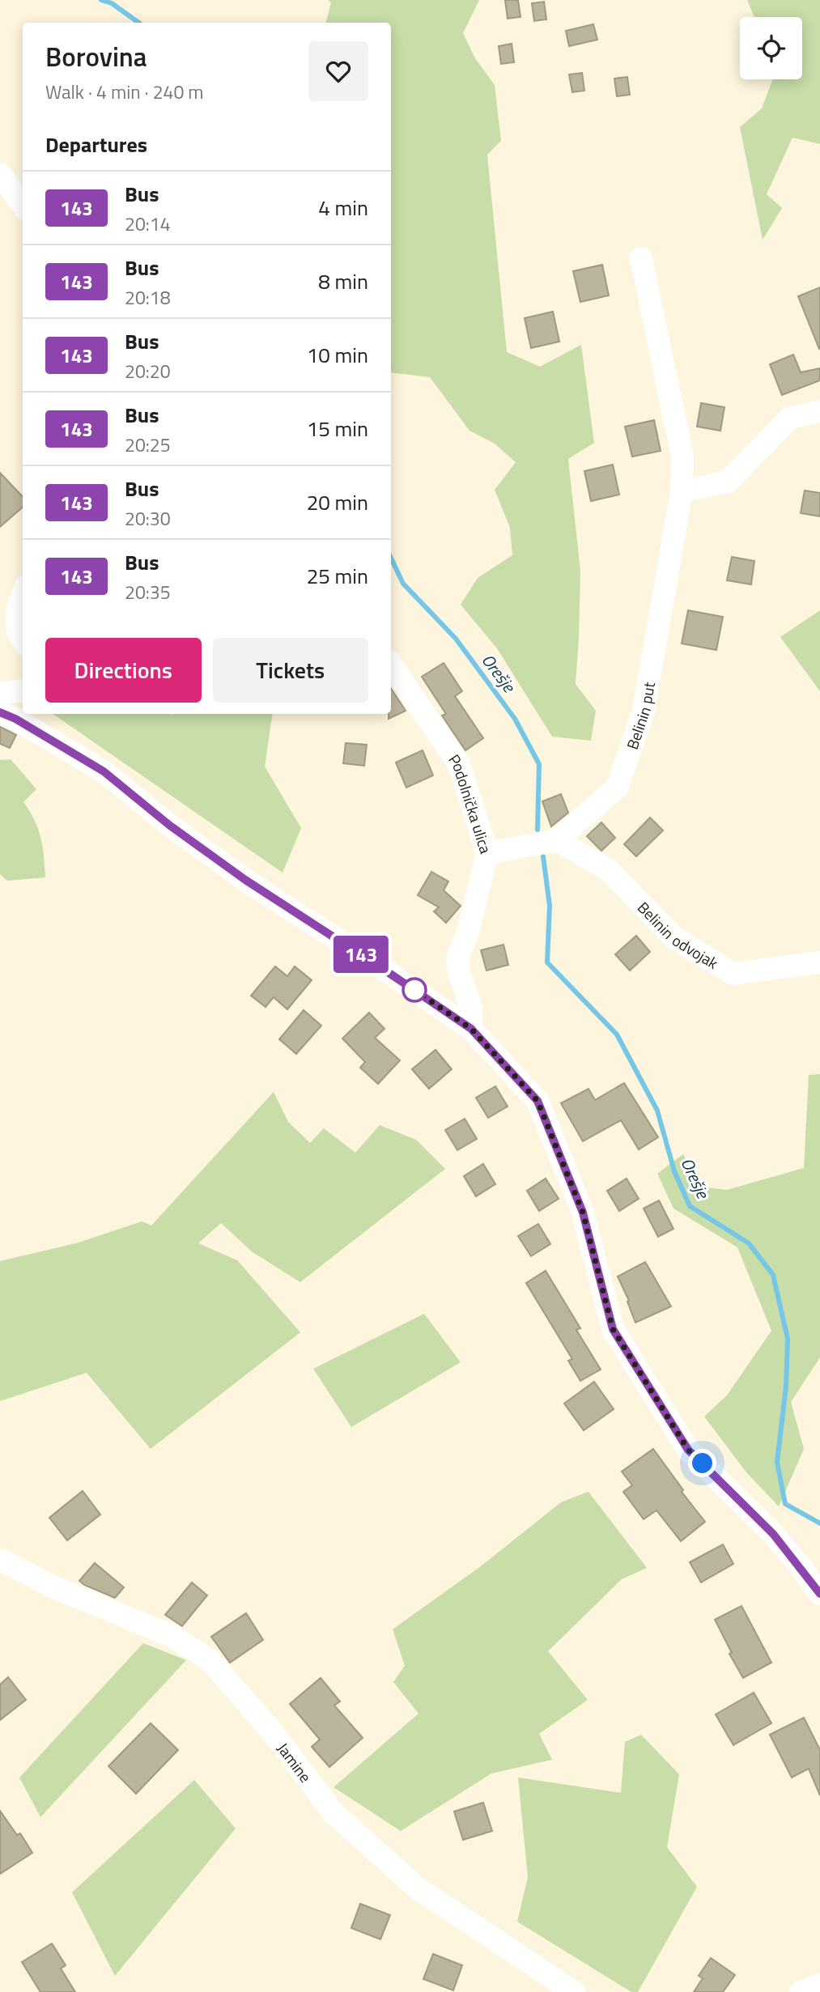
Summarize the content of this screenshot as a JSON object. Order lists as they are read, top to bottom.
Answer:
{
  "streets": {
    "street": [
      "Belinin put",
      "Podolnička ulica",
      "Belinin odvojak",
      "Jamine"
    ]
  },
  "crossings": [
    ["Belinin put", "Belinin odvojak"]
  ],
  "water": ["Orešje"],
  "lines": ["bus line 143"],
  "page": {
    "on_map": "143",
    "heading": [
      ["Borovina", "Walk · 4 min · 240 m"],
      "Departures"
    ],
    "list": [
      {
        "mark": "143",
        "name": "Bus",
        "note": "20:14",
        "value": "4 min"
      },
      {
        "mark": "143",
        "name": "Bus",
        "note": "20:18",
        "value": "8 min"
      },
      {
        "mark": "143",
        "name": "Bus",
        "note": "20:20",
        "value": "10 min"
      },
      {
        "mark": "143",
        "name": "Bus",
        "note": "20:25",
        "value": "15 min"
      },
      {
        "mark": "143",
        "name": "Bus",
        "note": "20:30",
        "value": "20 min"
      },
      {
        "mark": "143",
        "name": "Bus",
        "note": "20:35",
        "value": "25 min"
      }
    ],
    "buttons": ["Directions", "Tickets"]
  }
}
